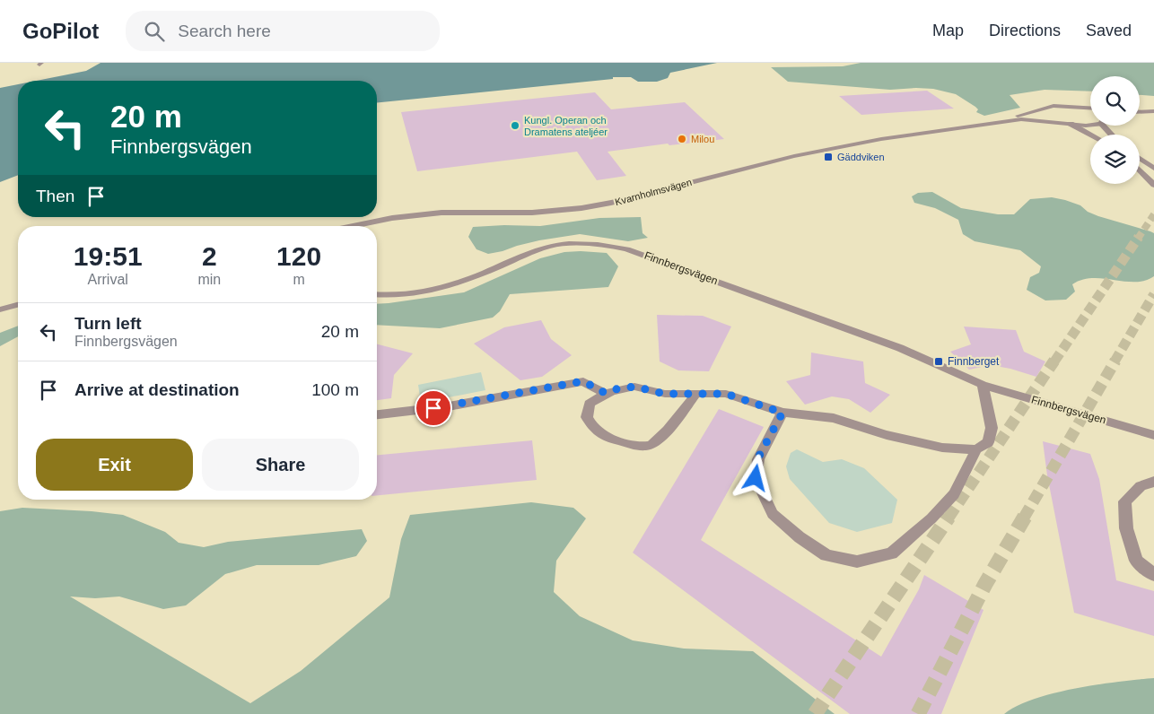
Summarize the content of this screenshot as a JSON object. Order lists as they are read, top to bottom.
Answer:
{
  "streets": {
    "street": ["Kvarnholmsvägen", "Finnbergsvägen"]
  },
  "places": {
    "other": ["Kungl. Operan och Dramatens ateljéer", "Milou"],
    "transit": ["Gäddviken", "Finnberget"]
  },
  "page": {
    "header": "GoPilot",
    "search": "Search here",
    "nav": ["Map", "Directions", "Saved"],
    "turn": ["20 m", "Finnbergsvägen"],
    "then": "Then",
    "eta": [
      "19:51",
      "Arrival",
      "2",
      "min",
      "120",
      "m"
    ],
    "list": [
      {
        "name": "Turn left",
        "note": "Finnbergsvägen",
        "value": "20 m"
      },
      {
        "name": "Arrive at destination",
        "value": "100 m"
      }
    ],
    "buttons": ["Exit", "Share"]
  }
}
